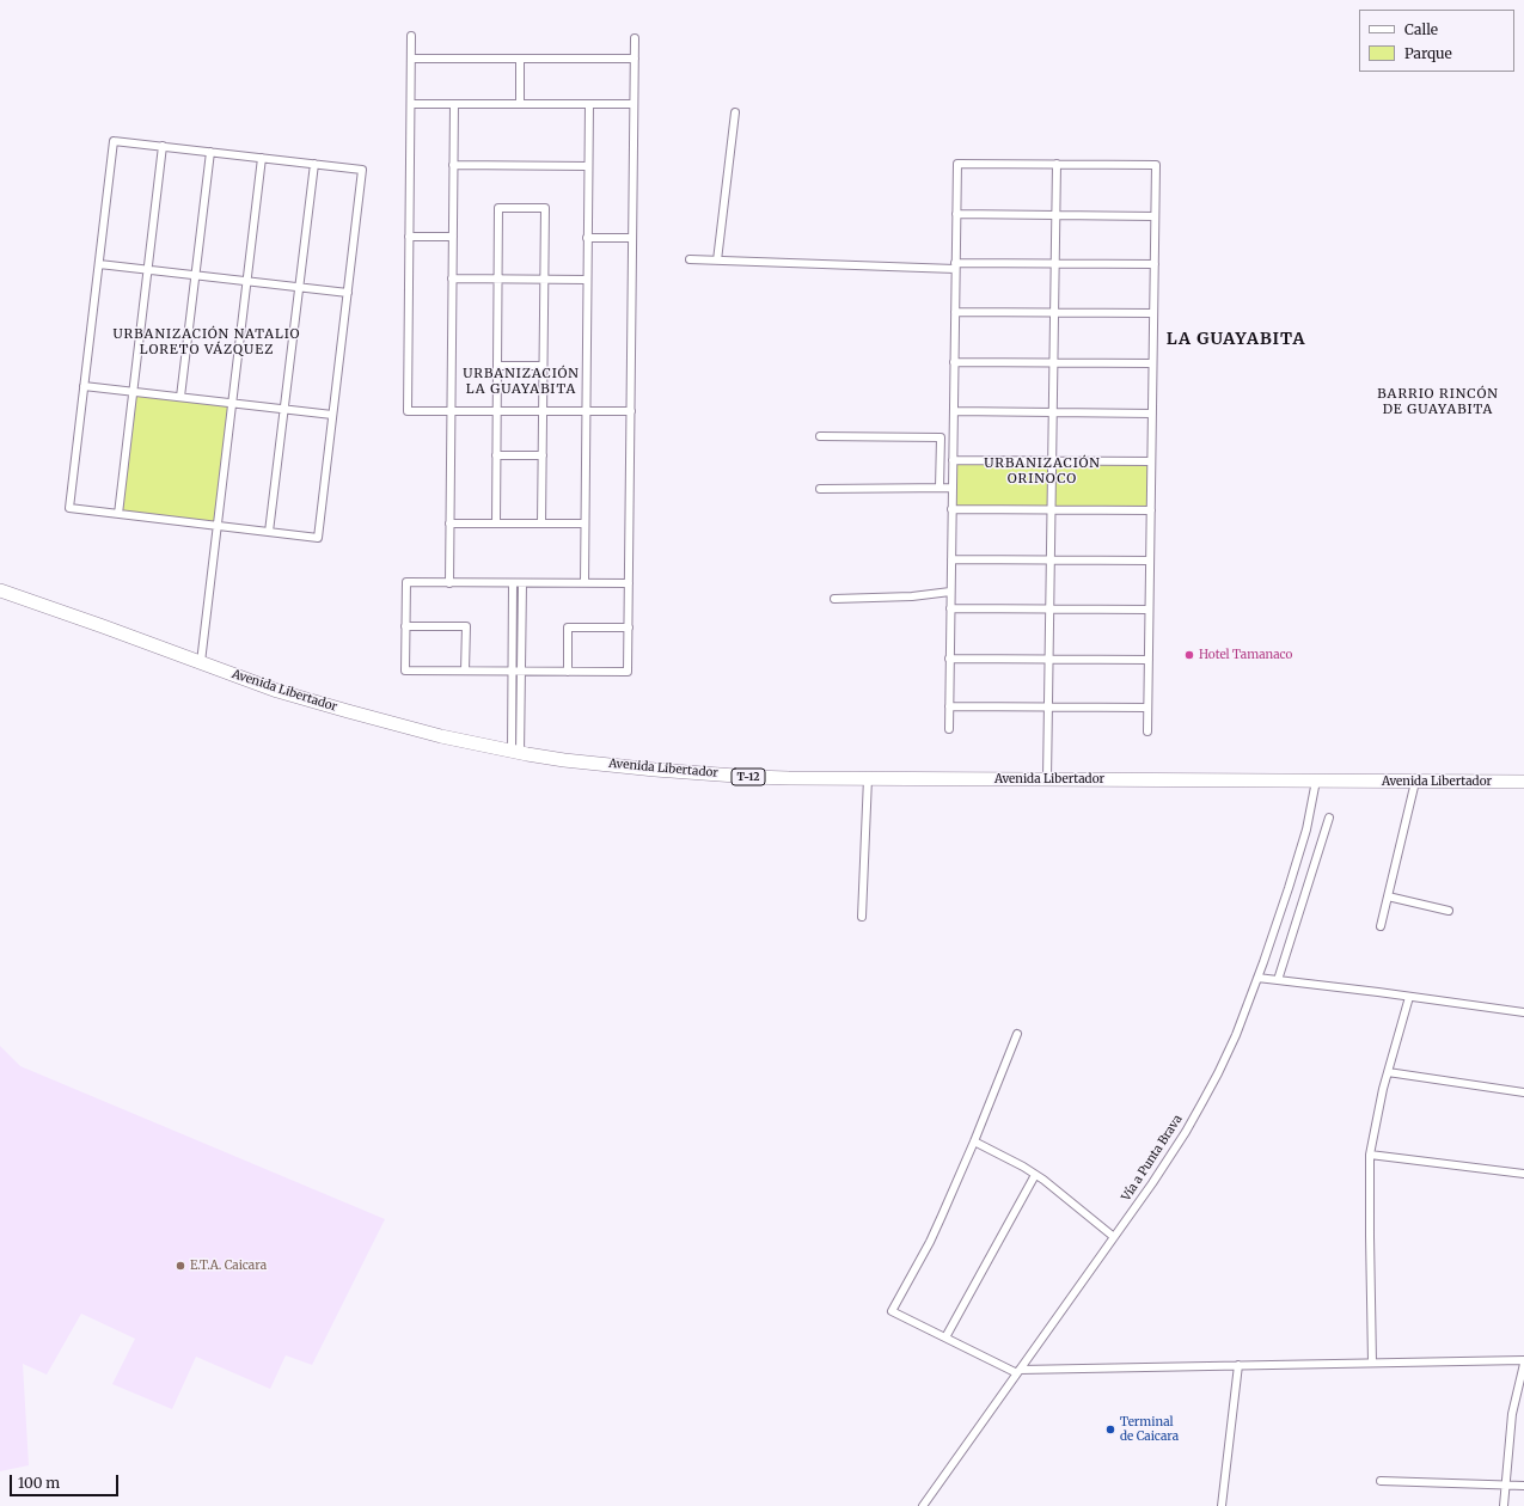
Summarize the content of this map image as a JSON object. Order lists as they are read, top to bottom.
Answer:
{
  "streets": {
    "highway": ["Avenida Libertador", "T-12"],
    "street": ["Vía a Punta Brava"]
  },
  "crossings": [
    ["Avenida Libertador", "Vía a Punta Brava"]
  ],
  "districts": [
    "URBANIZACIÓN NATALIO LORETO VÁZQUEZ",
    "LA GUAYABITA",
    "URBANIZACIÓN LA GUAYABITA",
    "BARRIO RINCÓN DE GUAYABITA",
    "URBANIZACIÓN ORINOCO"
  ],
  "places": ["Hotel Tamanaco", "E.T.A. Caicara", "Terminal de Caicara"],
  "legend": ["Calle", "Parque"],
  "scale_bar": "100 m"
}
